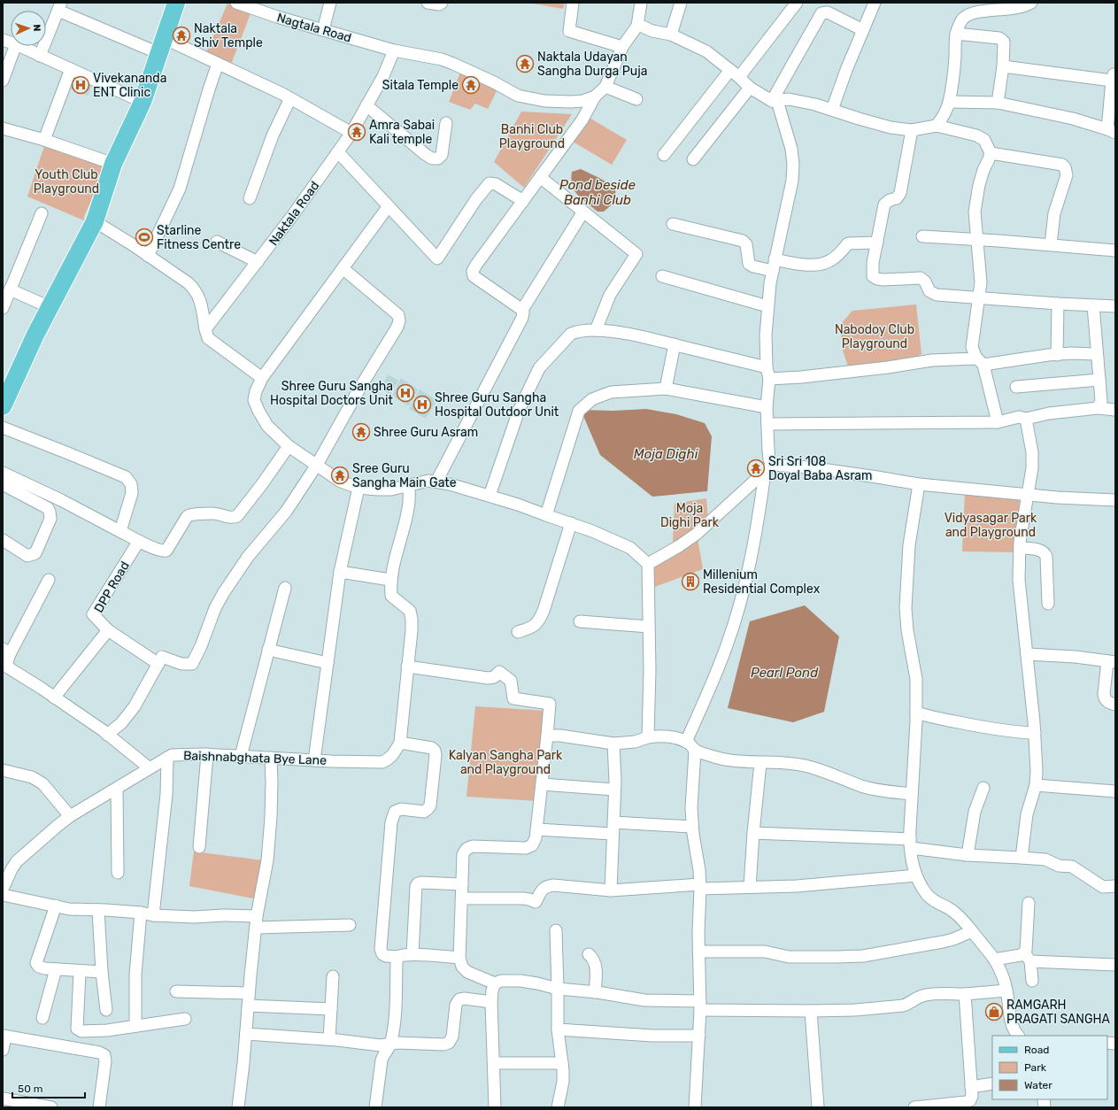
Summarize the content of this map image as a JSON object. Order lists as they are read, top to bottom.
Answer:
{
  "streets": {
    "street": [
      "Nagtala Road",
      "Naktala Road",
      "DPP Road",
      "Baishnabghata Bye Lane"
    ]
  },
  "water": ["Pond beside Banhi Club", "Moja Dighi", "Pearl Pond"],
  "parks": [
    "Banhi Club Playground",
    "Youth Club Playground",
    "Nabodoy Club Playground",
    "Moja Dighi Park",
    "Vidyasagar Park and Playground",
    "Kalyan Sangha Park and Playground"
  ],
  "places": {
    "temple": [
      "Naktala Shiv Temple",
      "Naktala Udayan Sangha Durga Puja",
      "Sitala Temple",
      "Amra Sabai Kali temple",
      "Shree Guru Asram",
      "Sri Sri 108 Doyal Baba Asram",
      "Sree Guru Sangha Main Gate"
    ],
    "hospital": ["Vivekananda ENT Clinic", "Shree Guru Sangha Hospital Doctors Unit", "Shree Guru Sangha Hospital Outdoor Unit"],
    "sports": ["Starline Fitness Centre"],
    "building": ["Millenium Residential Complex"],
    "shop": ["RAMGARH PRAGATI SANGHA"]
  },
  "legend": ["Road", "Park", "Water"],
  "scale_bar": "50 m",
  "north": "right"
}
